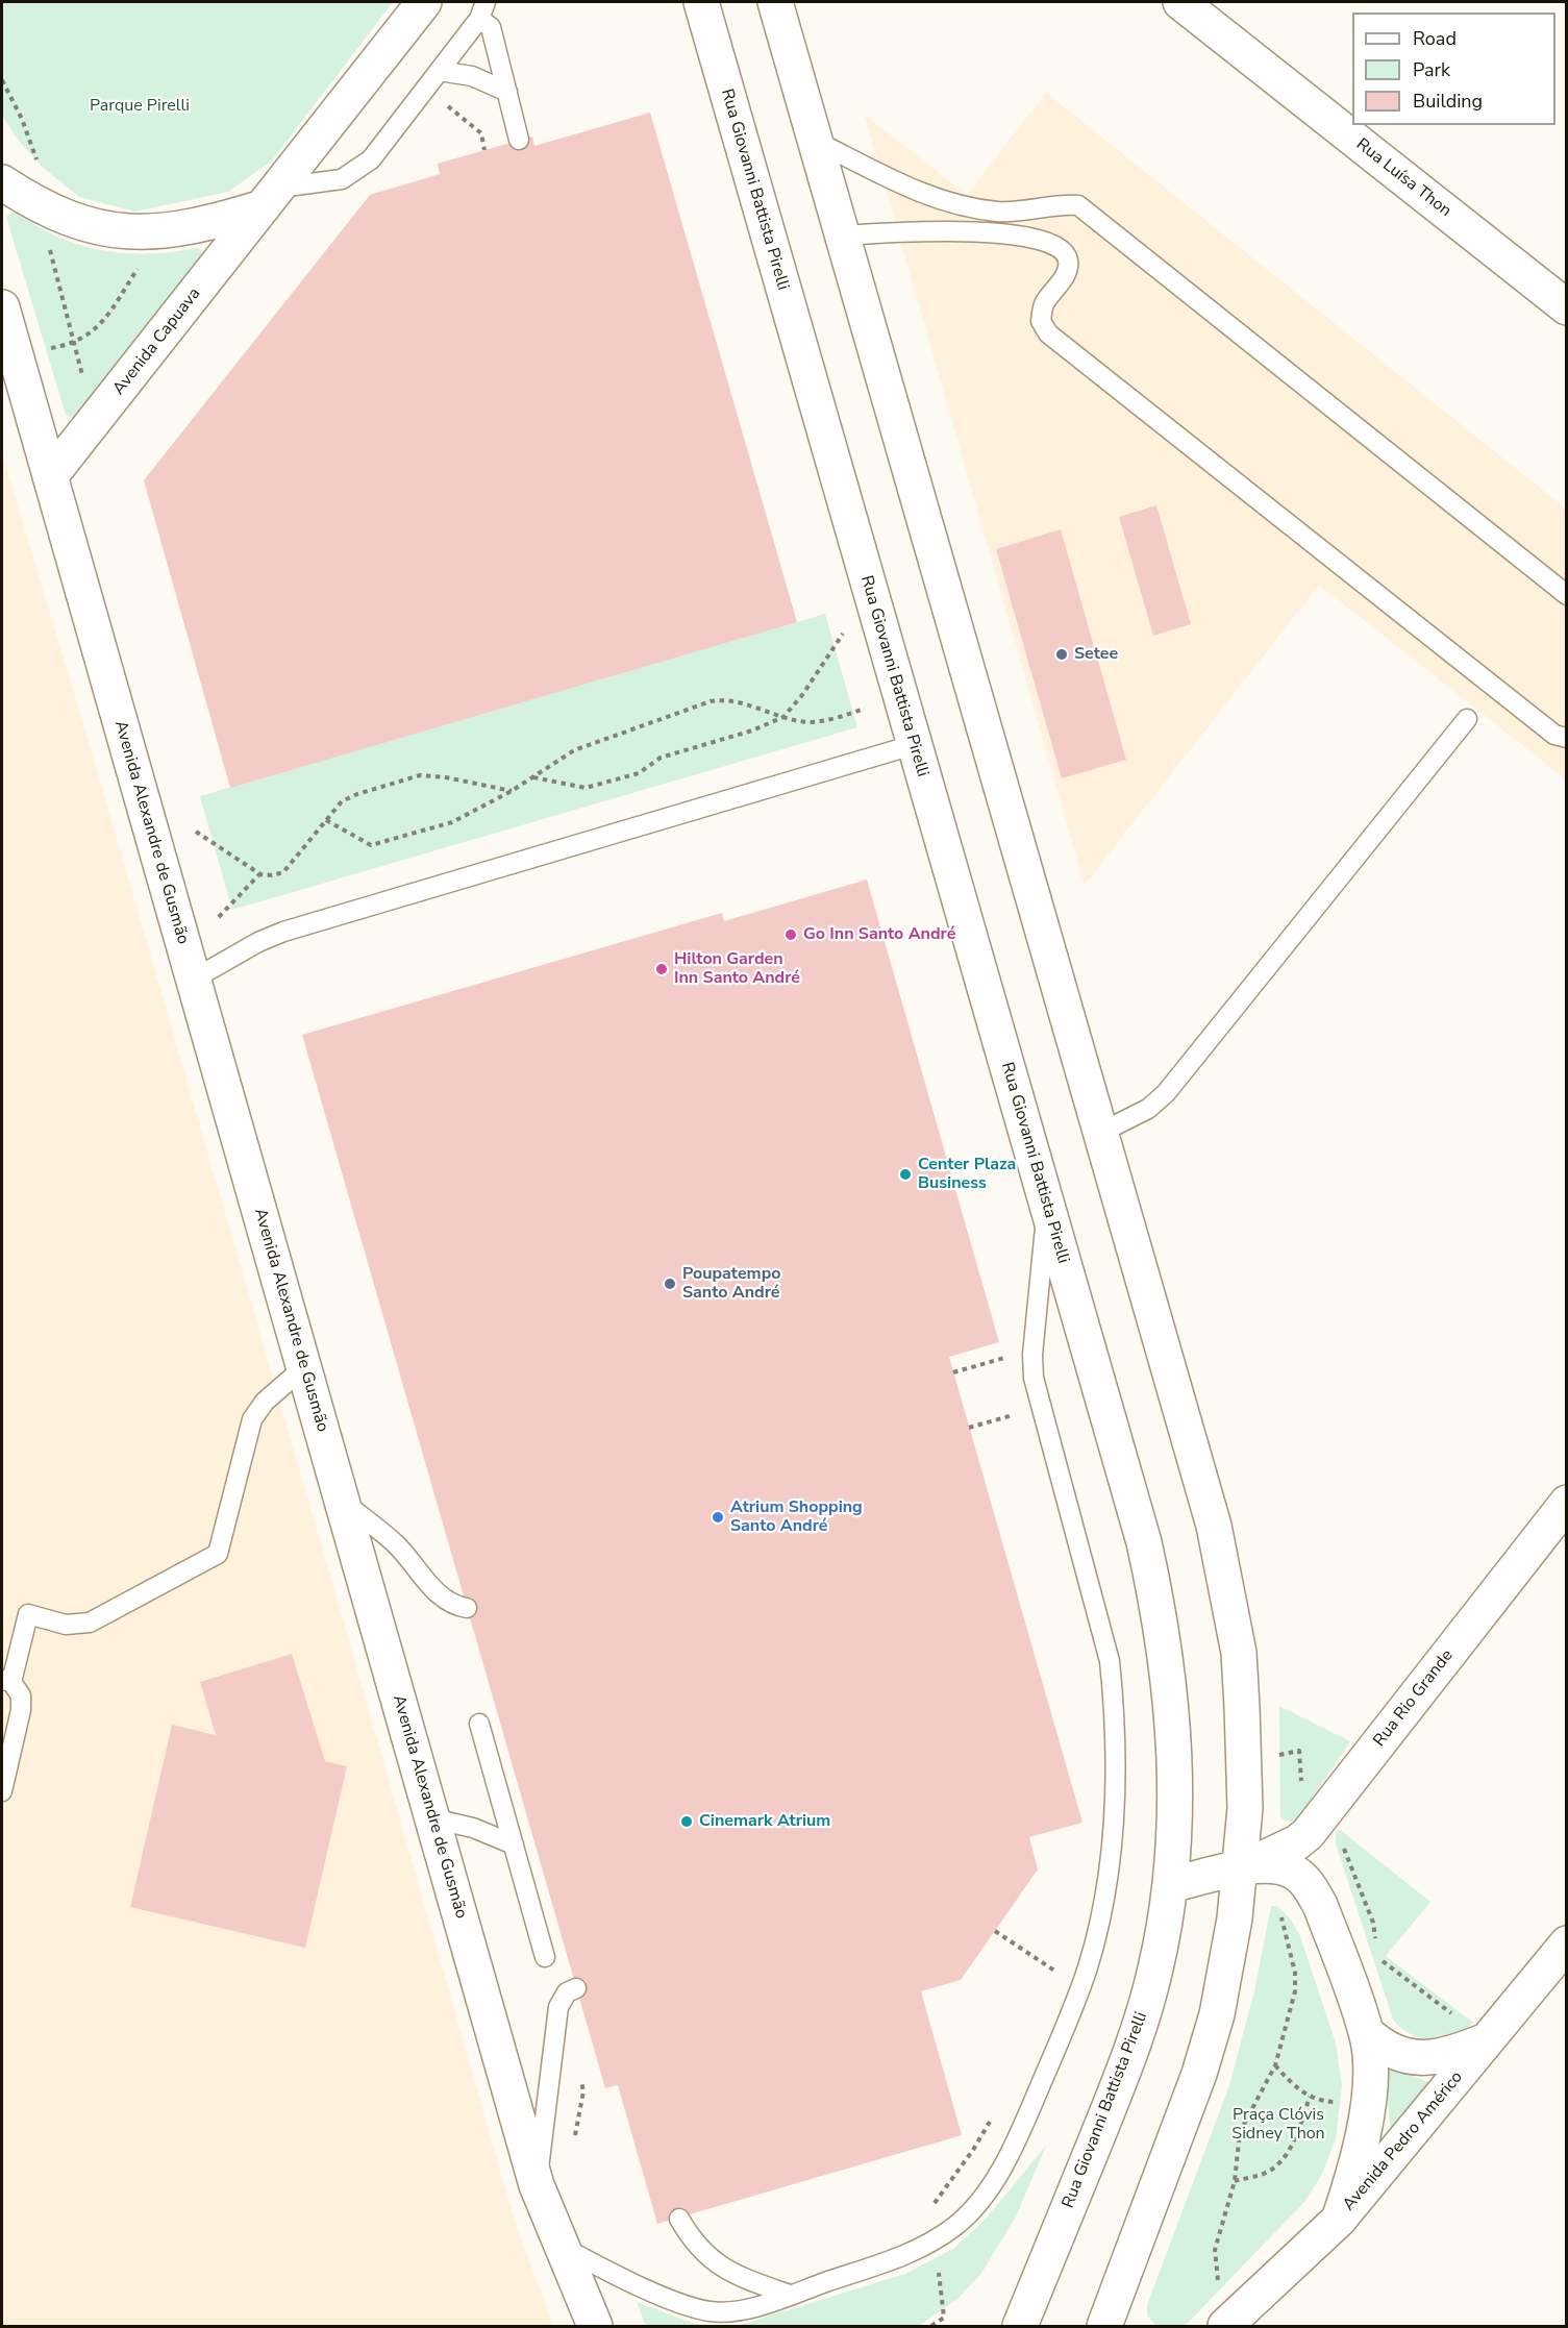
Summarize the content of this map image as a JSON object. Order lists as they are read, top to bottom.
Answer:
{
  "streets": {
    "main road": [
      "Rua Luísa Thon",
      "Rua Giovanni Battista Pirelli",
      "Avenida Capuava",
      "Avenida Alexandre de Gusmão",
      "Rua Rio Grande",
      "Avenida Pedro Américo"
    ]
  },
  "crossings": [
    ["Avenida Capuava", "Avenida Alexandre de Gusmão"]
  ],
  "parks": ["Parque Pirelli", "Praça Clóvis Sidney Thon"],
  "places": [
    "Setee",
    "Go Inn Santo André",
    "Hilton Garden Inn Santo André",
    "Center Plaza Business",
    "Poupatempo Santo André",
    "Atrium Shopping Santo André",
    "Cinemark Atrium"
  ],
  "legend": ["Road", "Park", "Building"]
}
